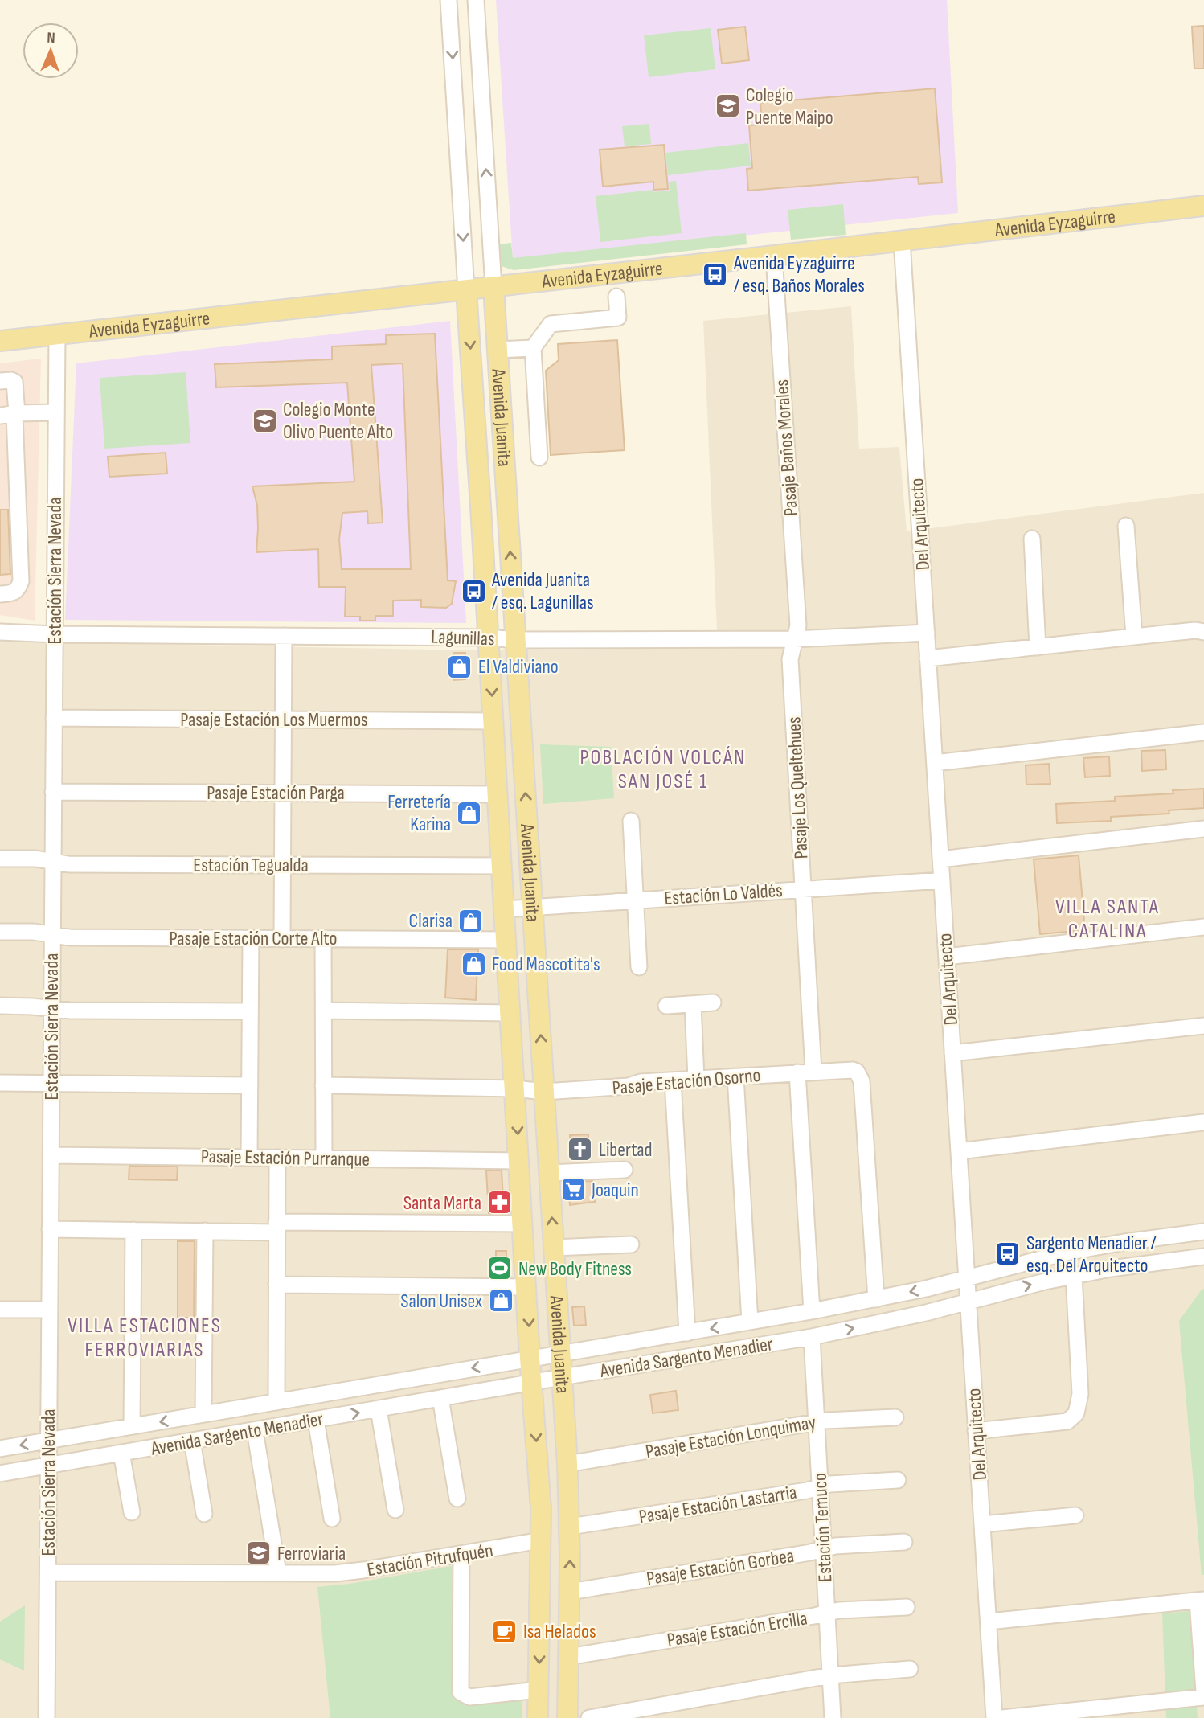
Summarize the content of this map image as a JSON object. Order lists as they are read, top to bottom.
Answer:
{
  "streets": {
    "main road": ["Avenida Eyzaguirre", "Avenida Juanita"],
    "street": [
      "Pasaje Baños Morales",
      "Del Arquitecto",
      "Estación Sierra Nevada",
      "Lagunillas",
      "Pasaje Estación Los Muermos",
      "Pasaje Los Queltehues",
      "Pasaje Estación Parga",
      "Estación Tegualda",
      "Estación Lo Valdés",
      "Pasaje Estación Corte Alto",
      "Pasaje Estación Osorno",
      "Pasaje Estación Purranque",
      "Avenida Sargento Menadier",
      "Pasaje Estación Lonquimay",
      "Pasaje Estación Lastarria",
      "Estación Temuco",
      "Estación Pitrufquén",
      "Pasaje Estación Gorbea",
      "Pasaje Estación Ercilla"
    ]
  },
  "crossings": [
    ["Avenida Eyzaguirre", "Avenida Juanita"],
    ["Avenida Eyzaguirre", "Pasaje Baños Morales"],
    ["Avenida Eyzaguirre", "Del Arquitecto"],
    ["Avenida Eyzaguirre", "Estación Sierra Nevada"],
    ["Avenida Juanita", "Lagunillas"],
    ["Avenida Juanita", "Pasaje Estación Los Muermos"],
    ["Avenida Juanita", "Pasaje Estación Parga"],
    ["Avenida Juanita", "Estación Tegualda"],
    ["Avenida Juanita", "Estación Lo Valdés"],
    ["Avenida Juanita", "Pasaje Estación Corte Alto"],
    ["Avenida Juanita", "Pasaje Estación Osorno"],
    ["Avenida Juanita", "Pasaje Estación Purranque"],
    ["Avenida Juanita", "Avenida Sargento Menadier"],
    ["Avenida Juanita", "Pasaje Estación Lonquimay"],
    ["Avenida Juanita", "Pasaje Estación Lastarria"],
    ["Avenida Juanita", "Estación Pitrufquén"],
    ["Avenida Juanita", "Pasaje Estación Gorbea"],
    ["Avenida Juanita", "Pasaje Estación Ercilla"],
    ["Pasaje Baños Morales", "Lagunillas"],
    ["Pasaje Baños Morales", "Pasaje Los Queltehues"],
    ["Del Arquitecto", "Lagunillas"],
    ["Del Arquitecto", "Estación Lo Valdés"],
    ["Del Arquitecto", "Avenida Sargento Menadier"],
    ["Estación Sierra Nevada", "Lagunillas"],
    ["Estación Sierra Nevada", "Pasaje Estación Los Muermos"],
    ["Estación Sierra Nevada", "Pasaje Estación Parga"],
    ["Estación Sierra Nevada", "Estación Tegualda"],
    ["Estación Sierra Nevada", "Pasaje Estación Corte Alto"],
    ["Estación Sierra Nevada", "Pasaje Estación Purranque"],
    ["Estación Sierra Nevada", "Avenida Sargento Menadier"],
    ["Estación Sierra Nevada", "Estación Pitrufquén"],
    ["Lagunillas", "Pasaje Los Queltehues"],
    ["Pasaje Los Queltehues", "Estación Lo Valdés"],
    ["Pasaje Los Queltehues", "Pasaje Estación Osorno"],
    ["Pasaje Los Queltehues", "Avenida Sargento Menadier"],
    ["Pasaje Estación Osorno", "Avenida Sargento Menadier"],
    ["Avenida Sargento Menadier", "Estación Temuco"],
    ["Pasaje Estación Lonquimay", "Estación Temuco"],
    ["Pasaje Estación Lastarria", "Estación Temuco"],
    ["Estación Temuco", "Pasaje Estación Gorbea"],
    ["Estación Temuco", "Pasaje Estación Ercilla"]
  ],
  "districts": ["POBLACIÓN VOLCÁN SAN JOSÉ 1", "VILLA SANTA CATALINA", "VILLA ESTACIONES FERROVIARIAS"],
  "places": {
    "school or university": ["Colegio Puente Maipo", "Colegio Monte Olivo Puente Alto", "Ferroviaria"],
    "bus stop": ["Avenida Eyzaguirre / esq. Baños Morales", "Avenida Juanita / esq. Lagunillas", "Sargento Menadier / esq. Del Arquitecto"],
    "shop": [
      "El Valdiviano",
      "Ferretería Karina",
      "Clarisa",
      "Food Mascotita's",
      "Salon Unisex"
    ],
    "church": ["Libertad"],
    "supermarket": ["Joaquin"],
    "pharmacy": ["Santa Marta"],
    "sports": ["New Body Fitness"],
    "cafe": ["Isa Helados"]
  },
  "north": "top"
}
